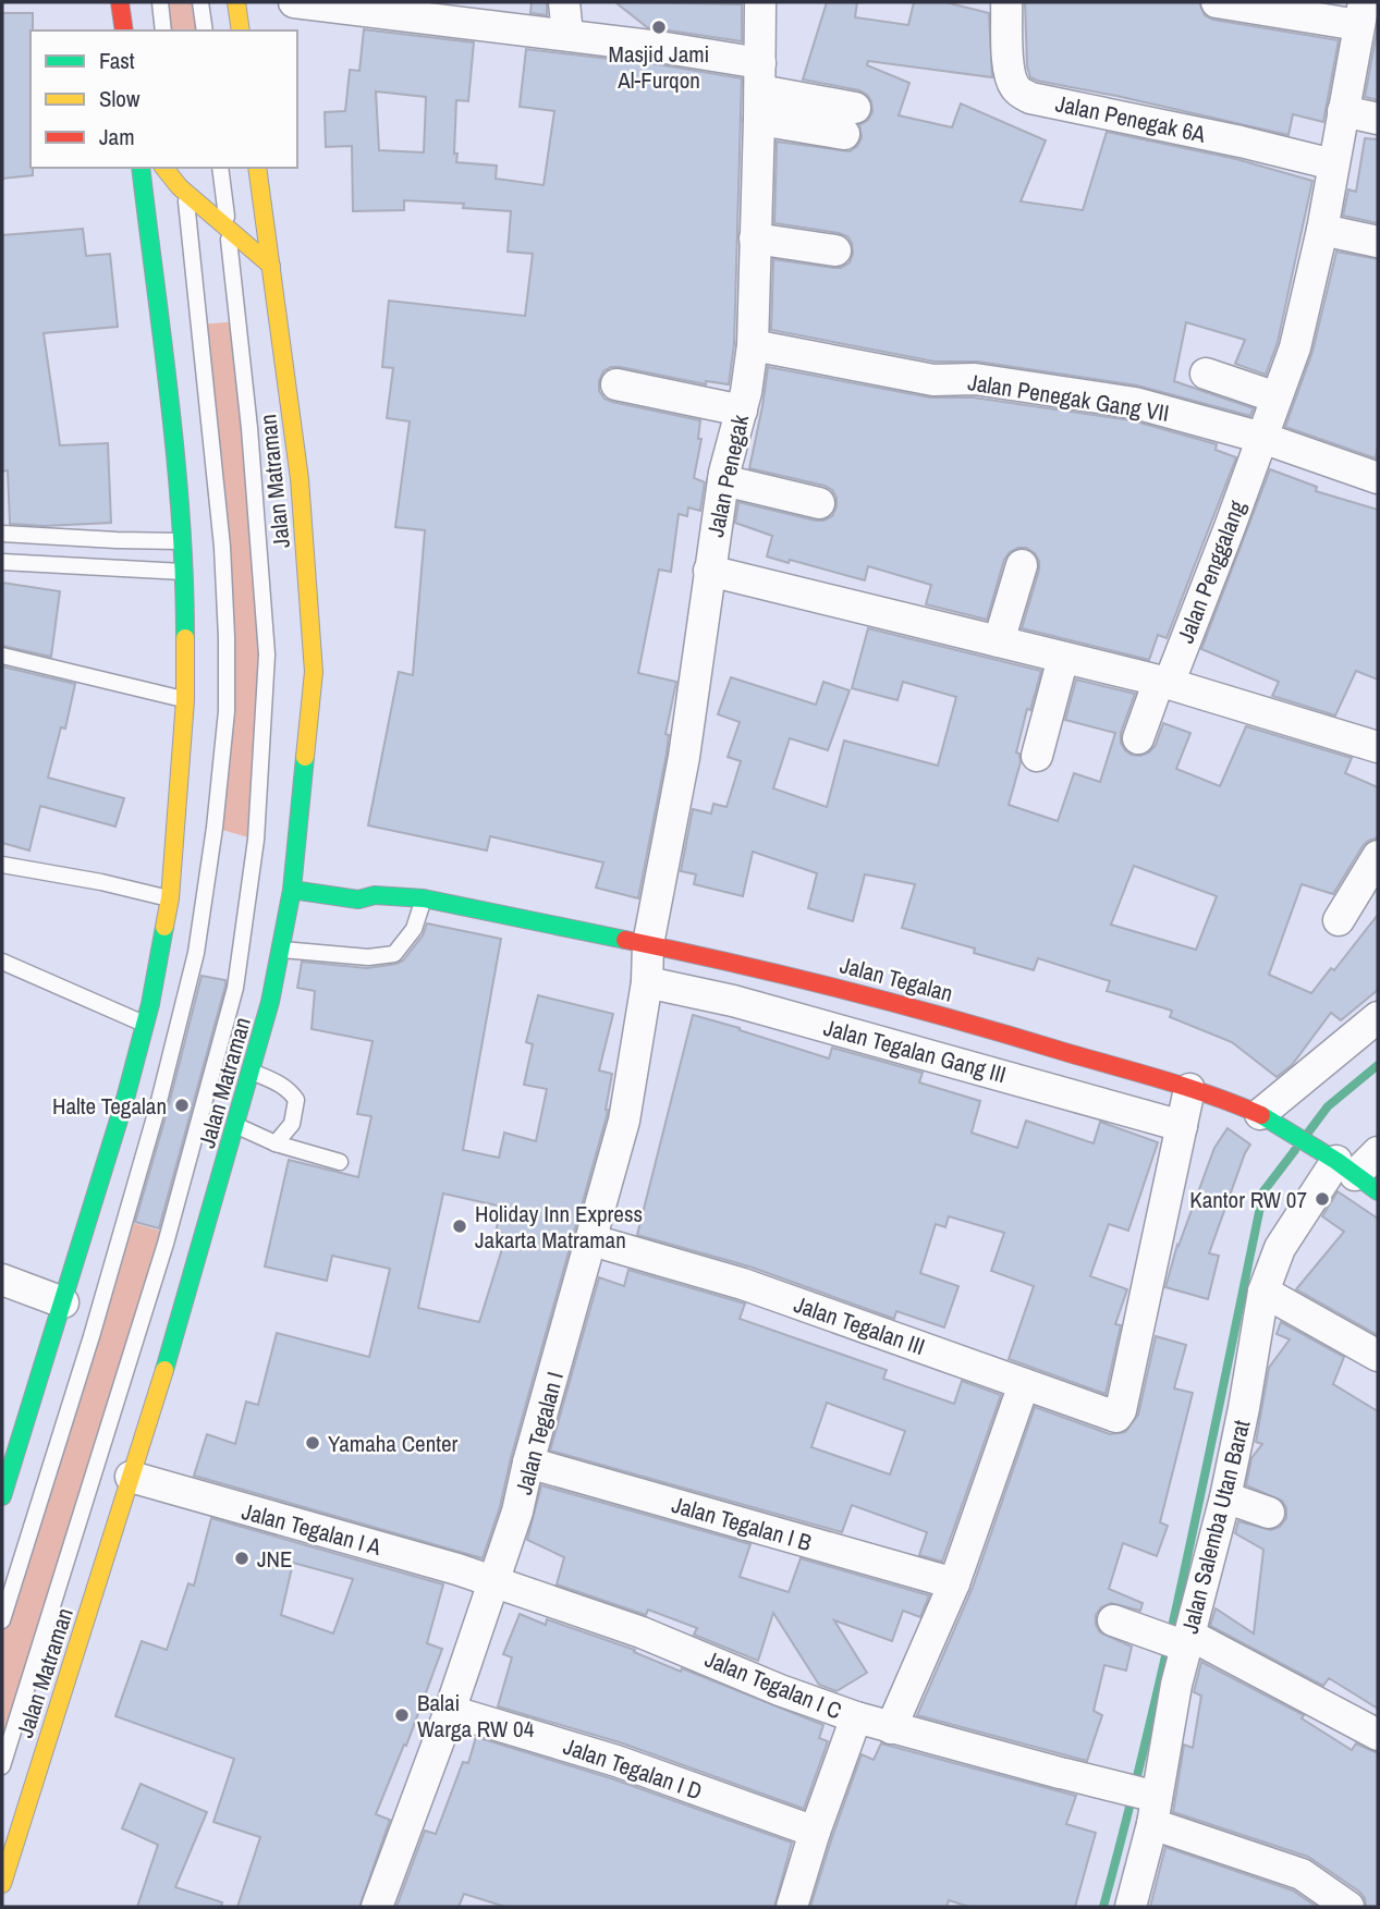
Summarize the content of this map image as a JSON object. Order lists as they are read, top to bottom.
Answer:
{
  "streets": {
    "main road": ["Jalan Matraman", "Jalan Tegalan"],
    "street": [
      "Jalan Penegak 6A",
      "Jalan Penegak Gang VII",
      "Jalan Penegak",
      "Jalan Penggalang",
      "Jalan Tegalan Gang III",
      "Jalan Tegalan III",
      "Jalan Tegalan I",
      "Jalan Tegalan I B",
      "Jalan Salemba Utan Barat",
      "Jalan Tegalan I A",
      "Jalan Tegalan I C",
      "Jalan Tegalan I D"
    ]
  },
  "crossings": [
    ["Jalan Penegak 6A", "Jalan Penggalang"],
    ["Jalan Penegak Gang VII", "Jalan Penegak"],
    ["Jalan Penegak Gang VII", "Jalan Penggalang"],
    ["Jalan Penegak", "Jalan Tegalan"],
    ["Jalan Penegak", "Jalan Tegalan I"],
    ["Jalan Matraman", "Jalan Tegalan"],
    ["Jalan Matraman", "Jalan Tegalan I A"],
    ["Jalan Tegalan", "Jalan Tegalan I"],
    ["Jalan Tegalan", "Jalan Salemba Utan Barat"],
    ["Jalan Tegalan Gang III", "Jalan Tegalan III"],
    ["Jalan Tegalan Gang III", "Jalan Tegalan I"],
    ["Jalan Tegalan III", "Jalan Tegalan I"],
    ["Jalan Tegalan I", "Jalan Tegalan I B"],
    ["Jalan Tegalan I", "Jalan Tegalan I A"],
    ["Jalan Tegalan I", "Jalan Tegalan I C"],
    ["Jalan Tegalan I", "Jalan Tegalan I D"],
    ["Jalan Salemba Utan Barat", "Jalan Tegalan I C"],
    ["Jalan Tegalan I A", "Jalan Tegalan I C"]
  ],
  "places": [
    "Masjid Jami Al-Furqon",
    "Halte Tegalan",
    "Kantor RW 07",
    "Holiday Inn Express Jakarta Matraman",
    "Yamaha Center",
    "JNE",
    "Balai Warga RW 04"
  ],
  "legend": ["Fast", "Slow", "Jam"]
}
